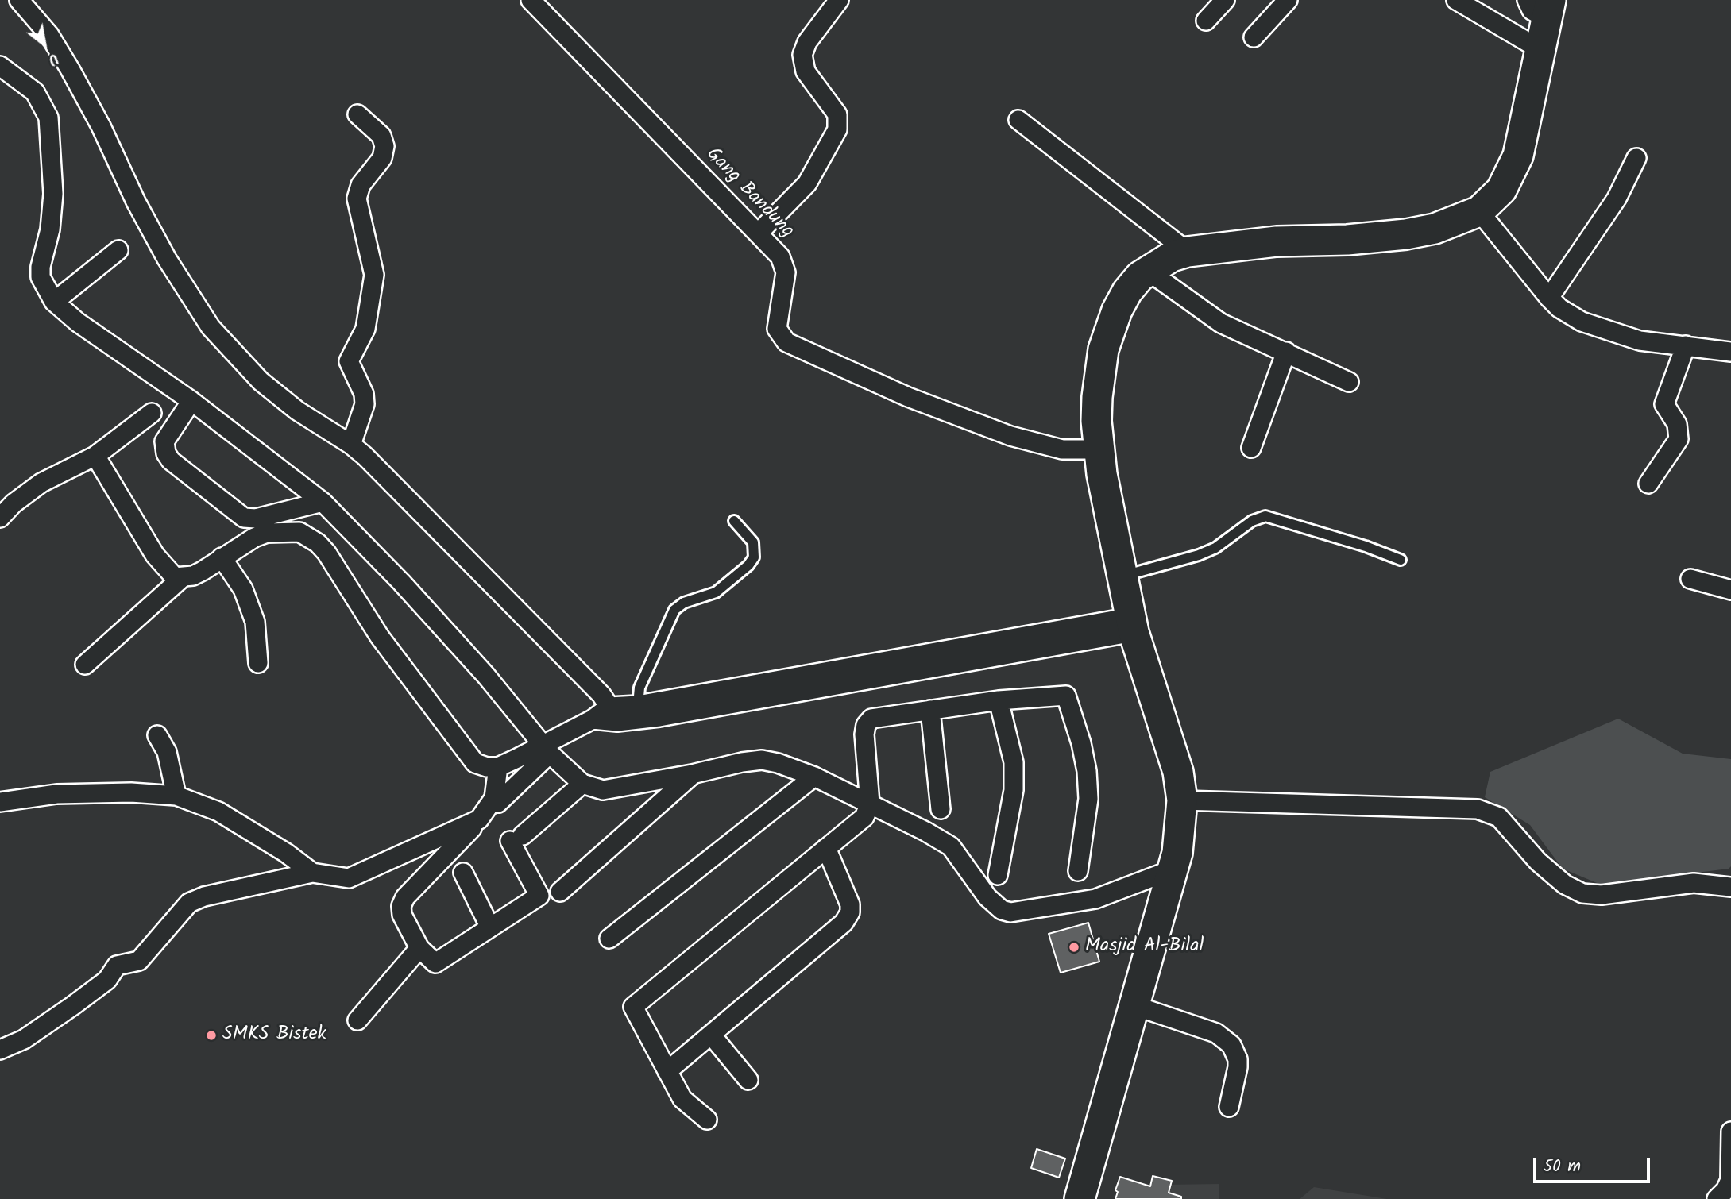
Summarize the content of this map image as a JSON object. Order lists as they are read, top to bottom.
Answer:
{
  "streets": {
    "street": ["Gang Bandung"]
  },
  "places": ["Masjid Al-Bilal", "SMKS Bistek"],
  "scale_bar": "50 m",
  "north": "bottom right"
}
